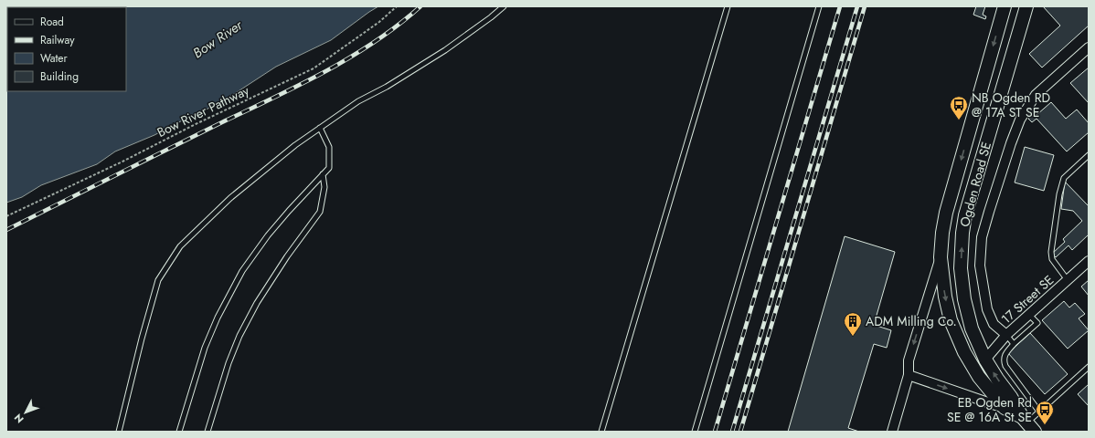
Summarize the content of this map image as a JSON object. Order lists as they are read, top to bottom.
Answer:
{
  "streets": {
    "street": ["Ogden Road SE", "17 Street SE"],
    "path": ["Bow River Pathway"]
  },
  "crossings": [
    ["Ogden Road SE", "17 Street SE"]
  ],
  "water": ["Bow River"],
  "places": {
    "bus stop": ["NB Ogden RD @ 17A ST SE", "EB Ogden Rd SE @ 16A St SE"],
    "building": ["ADM Milling Co."]
  },
  "legend": [
    "Road",
    "Railway",
    "Water",
    "Building"
  ],
  "north": "bottom left"
}
